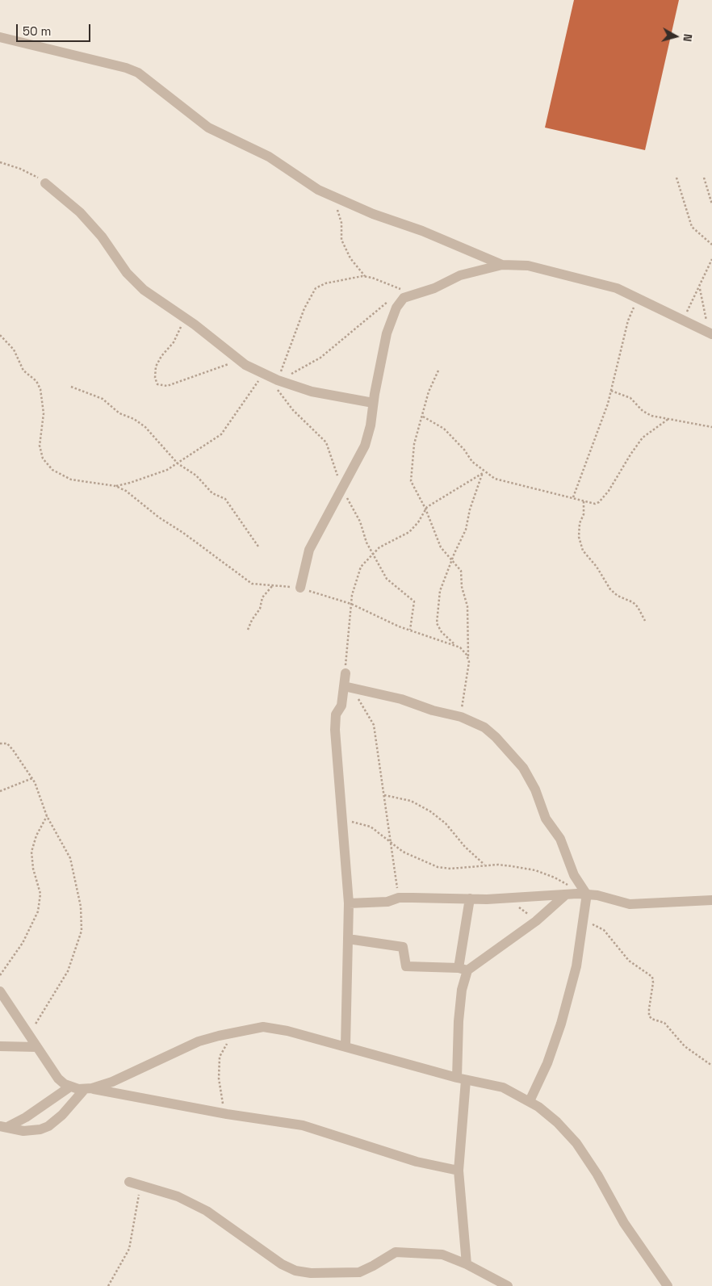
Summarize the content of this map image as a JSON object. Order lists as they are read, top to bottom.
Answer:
{
  "scale_bar": "50 m",
  "north": "right"
}
